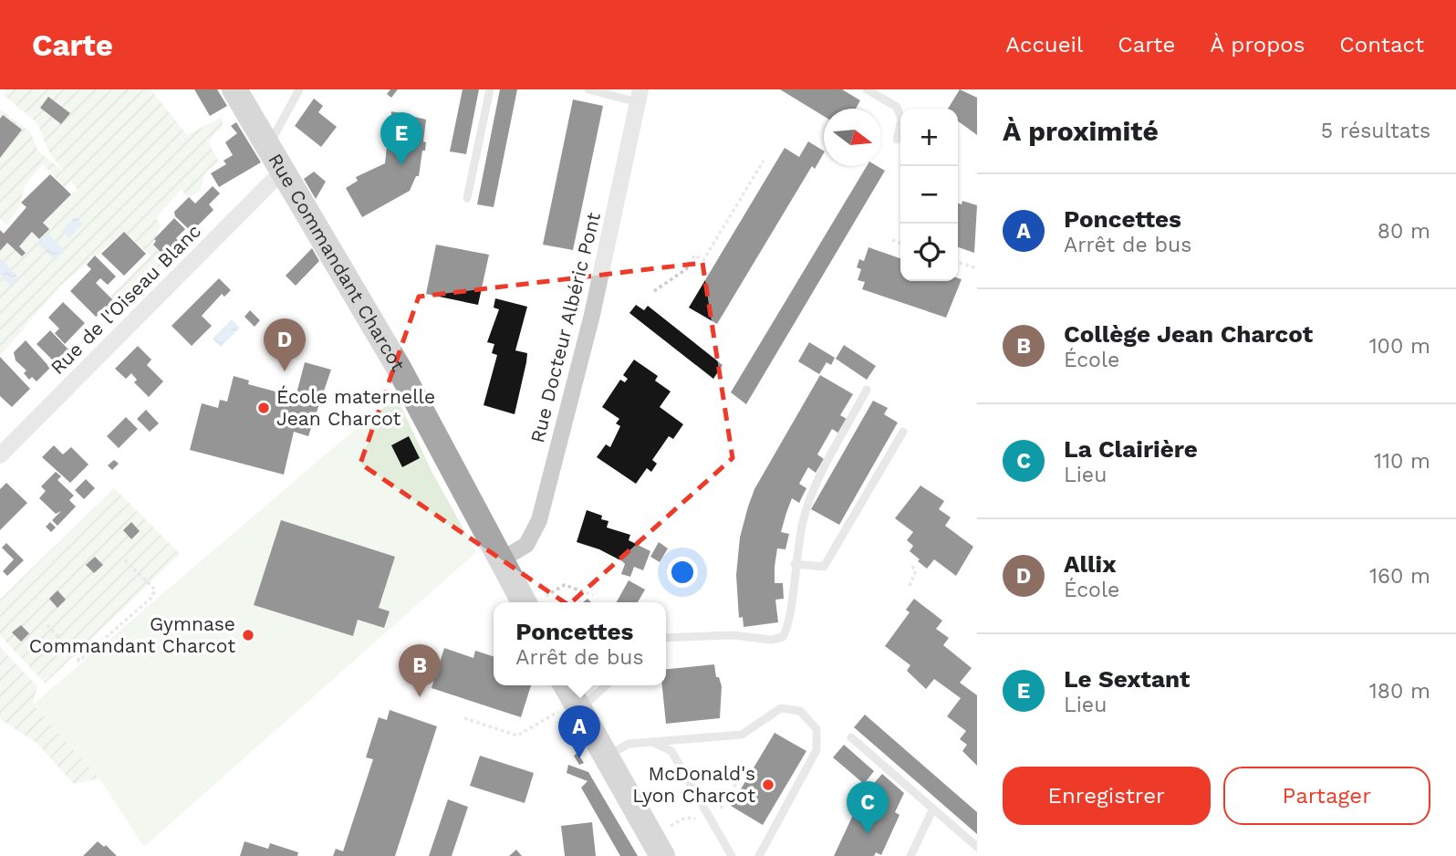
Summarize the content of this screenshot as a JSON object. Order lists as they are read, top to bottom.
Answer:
{
  "streets": {
    "main road": ["Rue Commandant Charcot"],
    "street": ["Rue de l'Oiseau Blanc", "Rue Docteur Albéric Pont"]
  },
  "crossings": [
    ["Rue Commandant Charcot", "Rue de l'Oiseau Blanc"],
    ["Rue Commandant Charcot", "Rue Docteur Albéric Pont"]
  ],
  "places": ["École maternelle Jean Charcot", "Gymnase Commandant Charcot", "McDonald's Lyon Charcot"],
  "north": "right",
  "page": {
    "header": "Carte",
    "nav": [
      "Accueil",
      "Carte",
      "À propos",
      "Contact"
    ],
    "heading": ["À proximité", "5 résultats"],
    "map_buttons": ["+", "−"],
    "pins": [
      "E",
      "D",
      "B",
      "A",
      "C"
    ],
    "list": [
      {
        "mark": "A",
        "name": "Poncettes",
        "note": "Arrêt de bus",
        "value": "80 m"
      },
      {
        "mark": "B",
        "name": "Collège Jean Charcot",
        "note": "École",
        "value": "100 m"
      },
      {
        "mark": "C",
        "name": "La Clairière",
        "note": "Lieu",
        "value": "110 m"
      },
      {
        "mark": "D",
        "name": "Allix",
        "note": "École",
        "value": "160 m"
      },
      {
        "mark": "E",
        "name": "Le Sextant",
        "note": "Lieu",
        "value": "180 m"
      }
    ],
    "popup": ["Poncettes", "Arrêt de bus"],
    "buttons": ["Enregistrer", "Partager"]
  }
}
